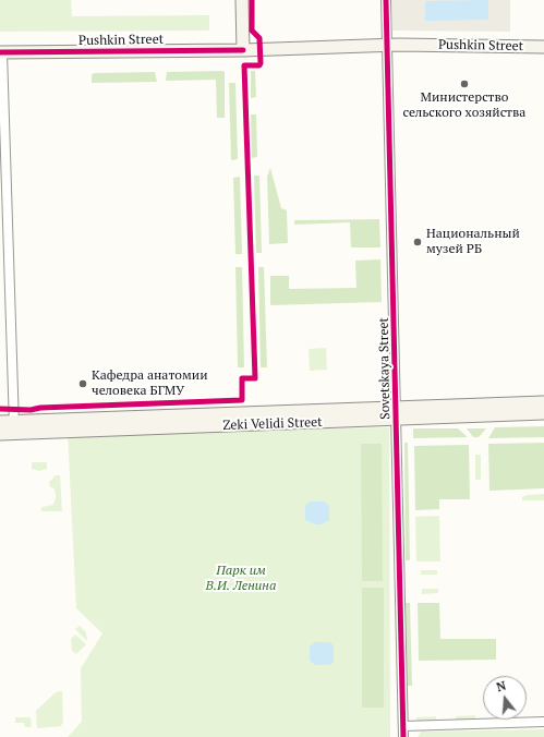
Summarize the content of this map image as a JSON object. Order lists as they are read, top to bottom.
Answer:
{
  "streets": {
    "main road": ["Pushkin Street", "Zeki Velidi Street"],
    "street": ["Sovetskaya Street"]
  },
  "crossings": [
    ["Pushkin Street", "Sovetskaya Street"],
    ["Sovetskaya Street", "Zeki Velidi Street"]
  ],
  "parks": ["Парк им В.И. Ленина"],
  "places": ["Министерство сельского хозяйства", "Национальный музей РБ", "Кафедра анатомии человека БГМУ"],
  "north": "top"
}
